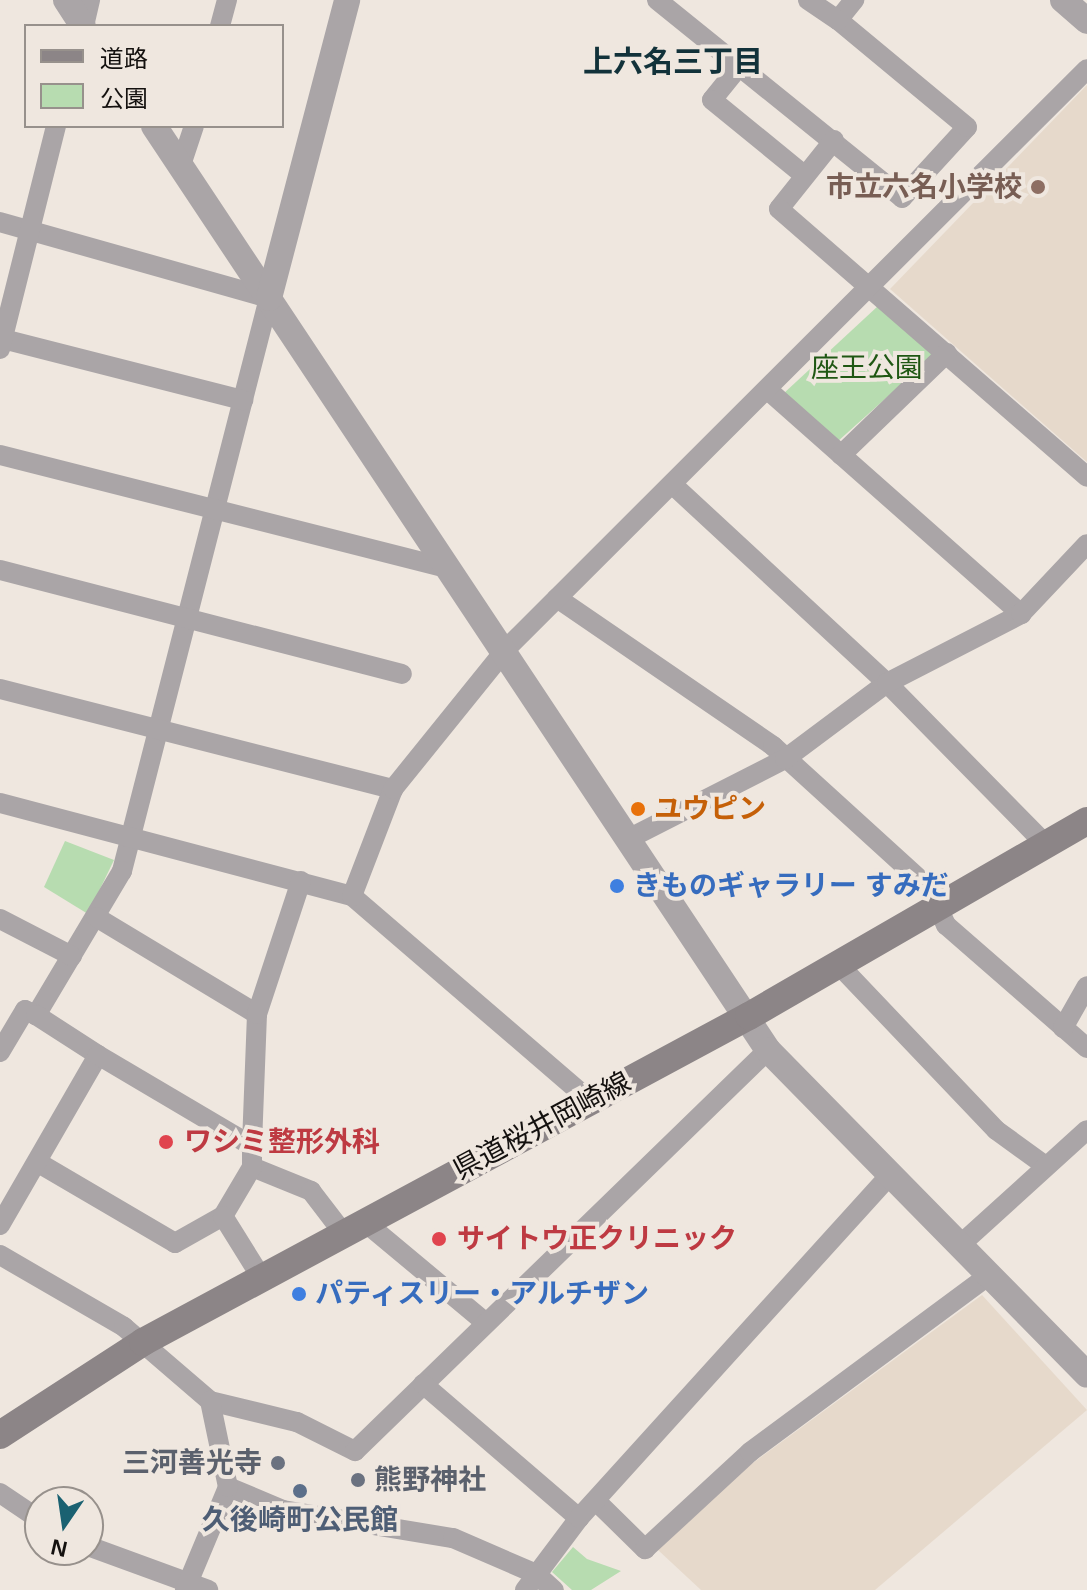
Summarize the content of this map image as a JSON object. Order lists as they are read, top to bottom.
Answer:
{
  "streets": {
    "main road": ["県道桜井岡崎線"]
  },
  "districts": ["上六名三丁目"],
  "parks": ["座王公園"],
  "places": [
    "市立六名小学校",
    "ユウピン",
    "きものギャラリー すみだ",
    "ワシミ整形外科",
    "サイトウ正クリニック",
    "パティスリー・アルチザン",
    "三河善光寺",
    "熊野神社",
    "久後崎町公民館"
  ],
  "legend": ["道路", "公園"],
  "north": "bottom"
}
